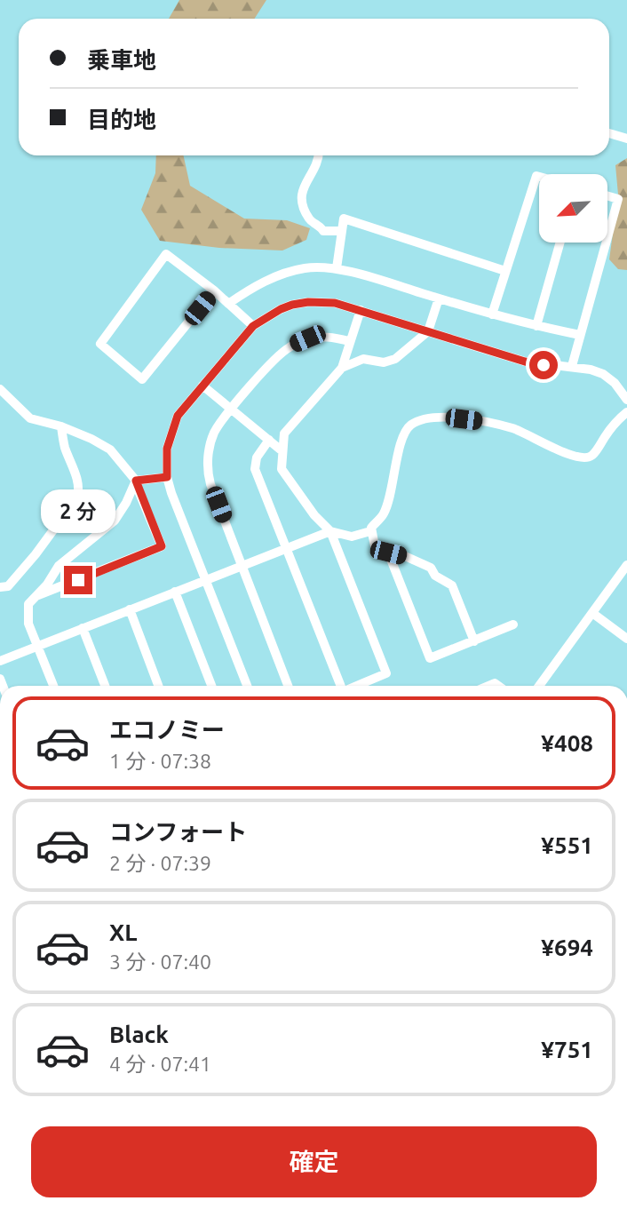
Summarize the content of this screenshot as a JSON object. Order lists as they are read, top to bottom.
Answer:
{
  "north": "bottom left",
  "page": {
    "banner": ["乗車地", "目的地"],
    "bubble": "2 分",
    "list": [
      {
        "name": "エコノミー",
        "note": "1 分 · 07:38",
        "value": "¥408"
      },
      {
        "name": "コンフォート",
        "note": "2 分 · 07:39",
        "value": "¥551"
      },
      {
        "name": "XL",
        "note": "3 分 · 07:40",
        "value": "¥694"
      },
      {
        "name": "Black",
        "note": "4 分 · 07:41",
        "value": "¥751"
      }
    ],
    "buttons": "確定"
  }
}
